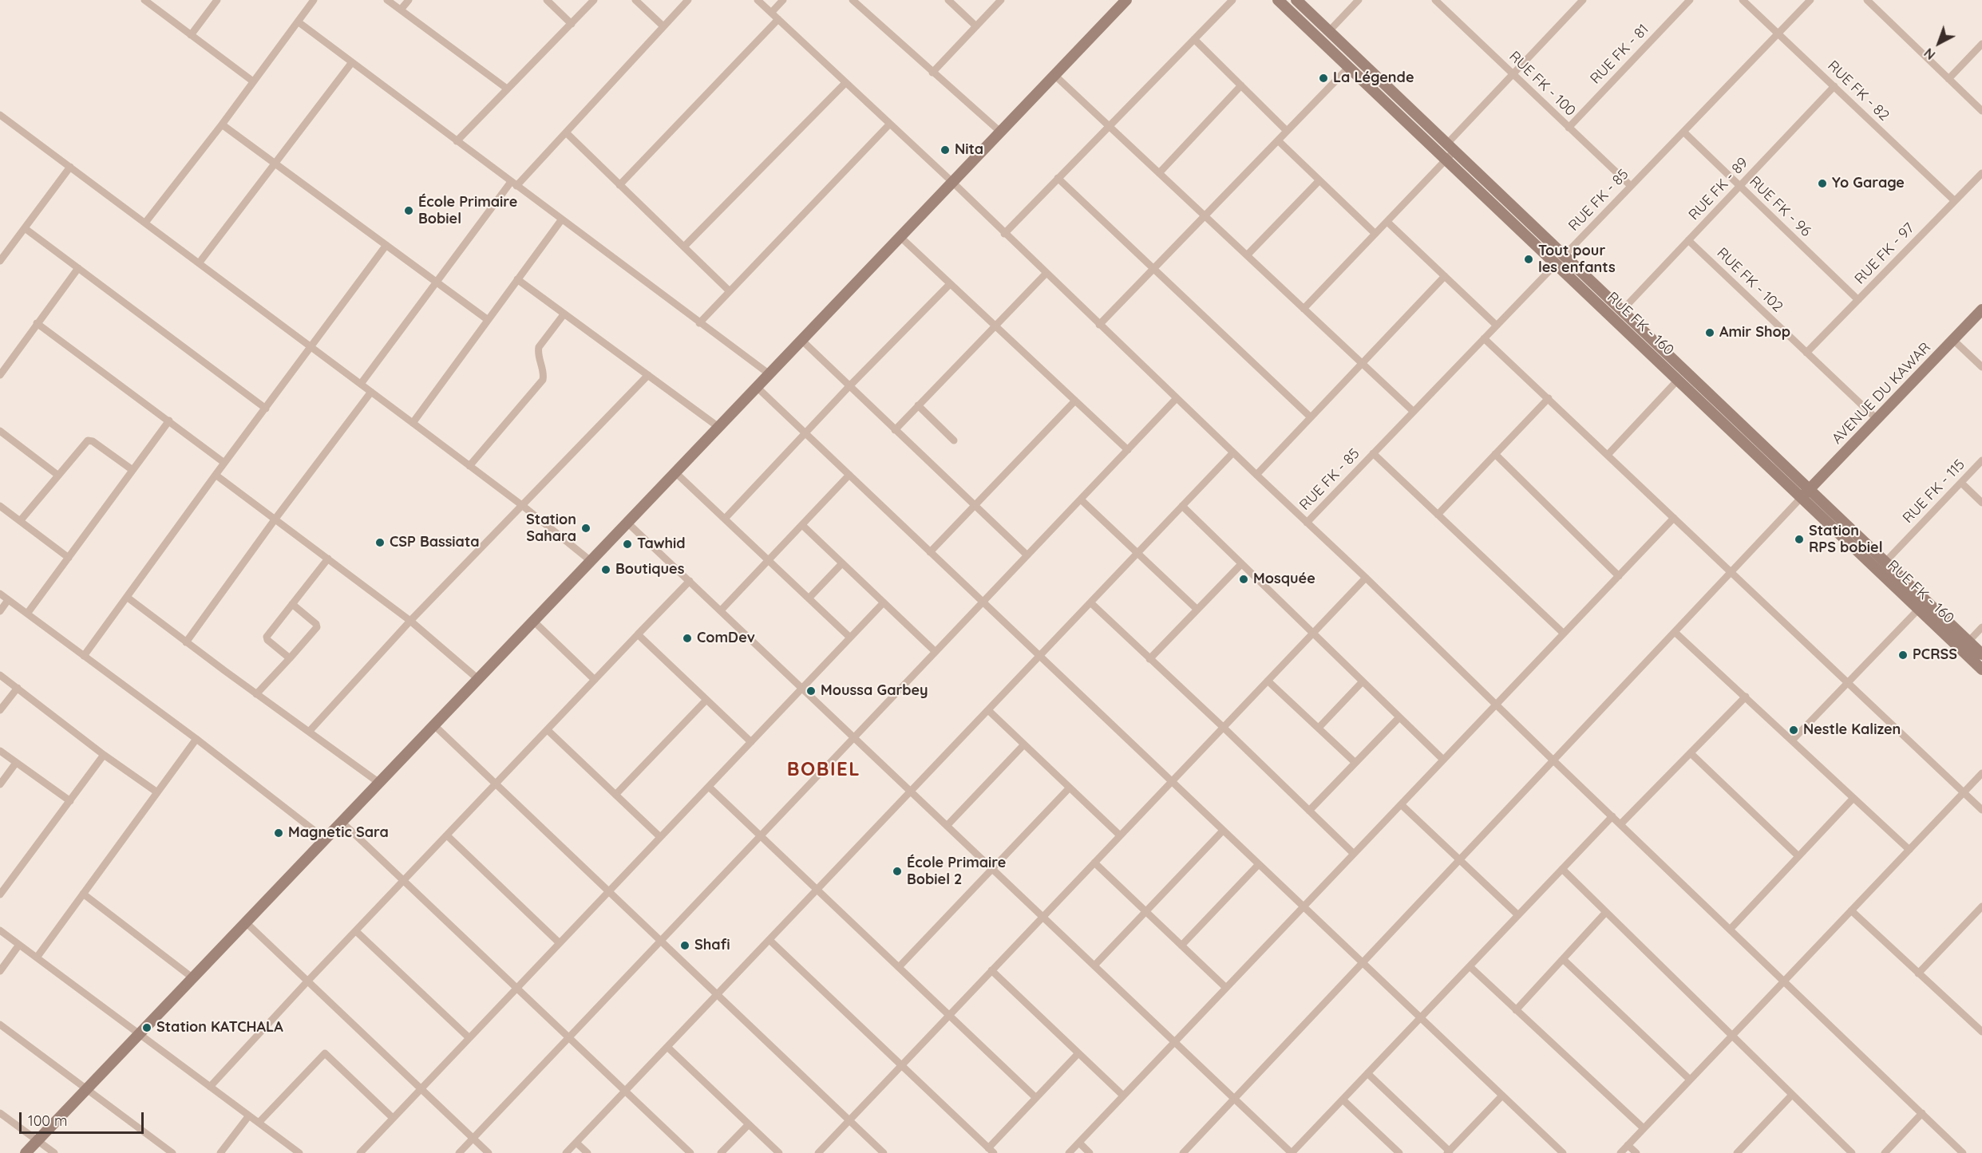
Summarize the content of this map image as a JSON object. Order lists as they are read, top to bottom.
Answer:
{
  "streets": {
    "main road": ["RUE FK - 160", "AVENUE DU KAWAR"],
    "street": [
      "RUE FK - 81",
      "RUE FK - 100",
      "RUE FK - 82",
      "RUE FK - 89",
      "RUE FK - 85",
      "RUE FK - 96",
      "RUE FK - 97",
      "RUE FK - 102",
      "RUE FK - 115"
    ]
  },
  "crossings": [
    ["RUE FK - 81", "RUE FK - 100"],
    ["RUE FK - 100", "RUE FK - 85"],
    ["RUE FK - 82", "RUE FK - 89"],
    ["RUE FK - 82", "RUE FK - 85"],
    ["RUE FK - 82", "RUE FK - 97"],
    ["RUE FK - 89", "RUE FK - 96"],
    ["RUE FK - 89", "RUE FK - 102"],
    ["RUE FK - 89", "RUE FK - 160"],
    ["RUE FK - 85", "RUE FK - 96"],
    ["RUE FK - 85", "RUE FK - 160"],
    ["RUE FK - 96", "RUE FK - 97"],
    ["RUE FK - 97", "RUE FK - 102"],
    ["RUE FK - 102", "AVENUE DU KAWAR"],
    ["RUE FK - 160", "AVENUE DU KAWAR"],
    ["RUE FK - 160", "RUE FK - 115"]
  ],
  "districts": ["BOBIEL"],
  "places": [
    "La Légende",
    "Nita",
    "Yo Garage",
    "École Primaire Bobiel",
    "Tout pour les enfants",
    "Amir Shop",
    "Station Sahara",
    "Station RPS bobiel",
    "CSP Bassiata",
    "Tawhid",
    "Boutiques",
    "Mosquée",
    "ComDev",
    "PCRSS",
    "Moussa Garbey",
    "Nestle Kalizen",
    "Magnetic Sara",
    "École Primaire Bobiel 2",
    "Shafi",
    "Station KATCHALA"
  ],
  "scale_bar": "100 m",
  "north": "bottom left"
}
